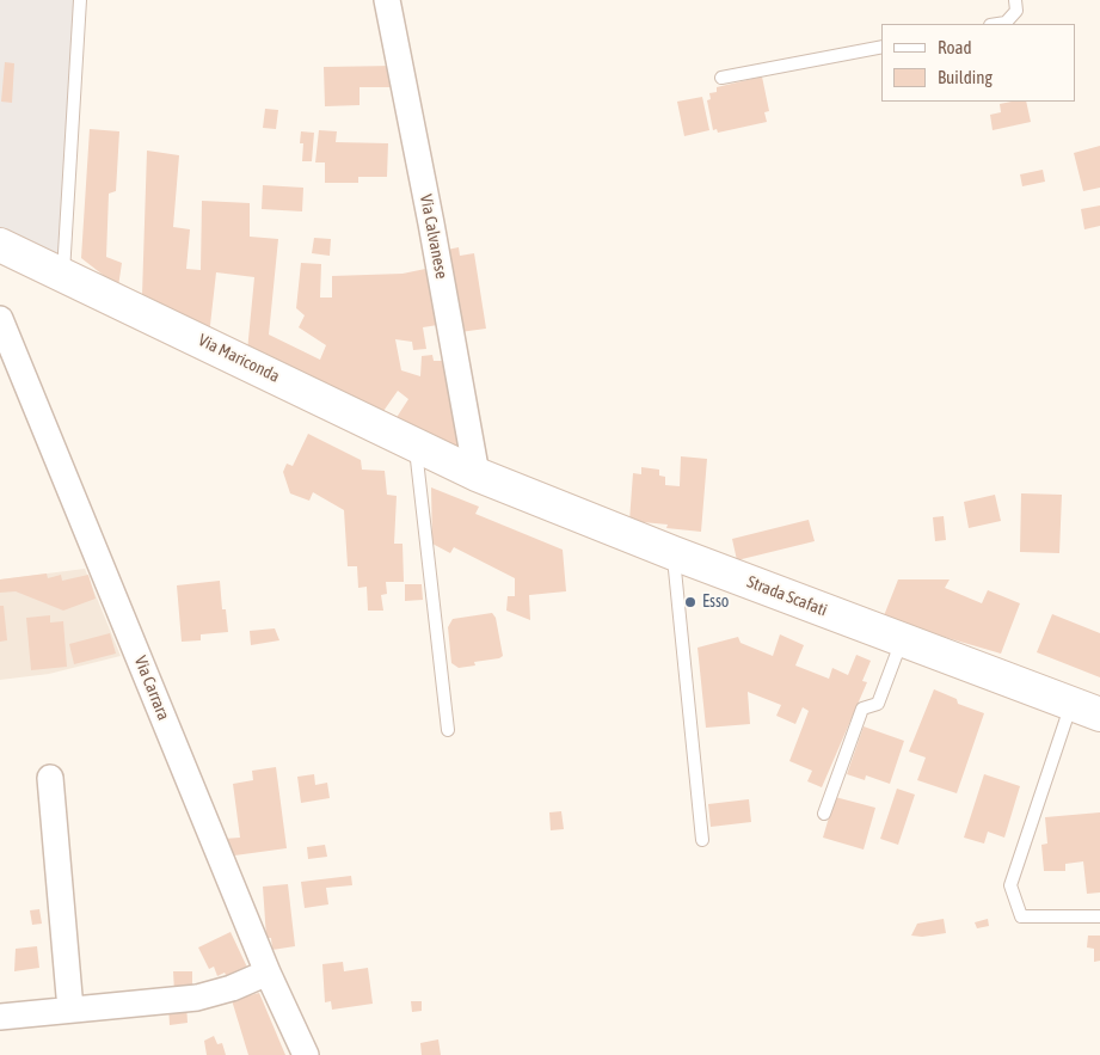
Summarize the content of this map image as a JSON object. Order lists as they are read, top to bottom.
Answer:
{
  "streets": {
    "street": [
      "Via Calvanese",
      "Via Mariconda",
      "Strada Scafati",
      "Via Carrara"
    ]
  },
  "crossings": [
    ["Via Calvanese", "Via Mariconda"],
    ["Via Calvanese", "Strada Scafati"],
    ["Via Mariconda", "Strada Scafati"]
  ],
  "places": ["Esso"],
  "legend": ["Road", "Building"]
}
